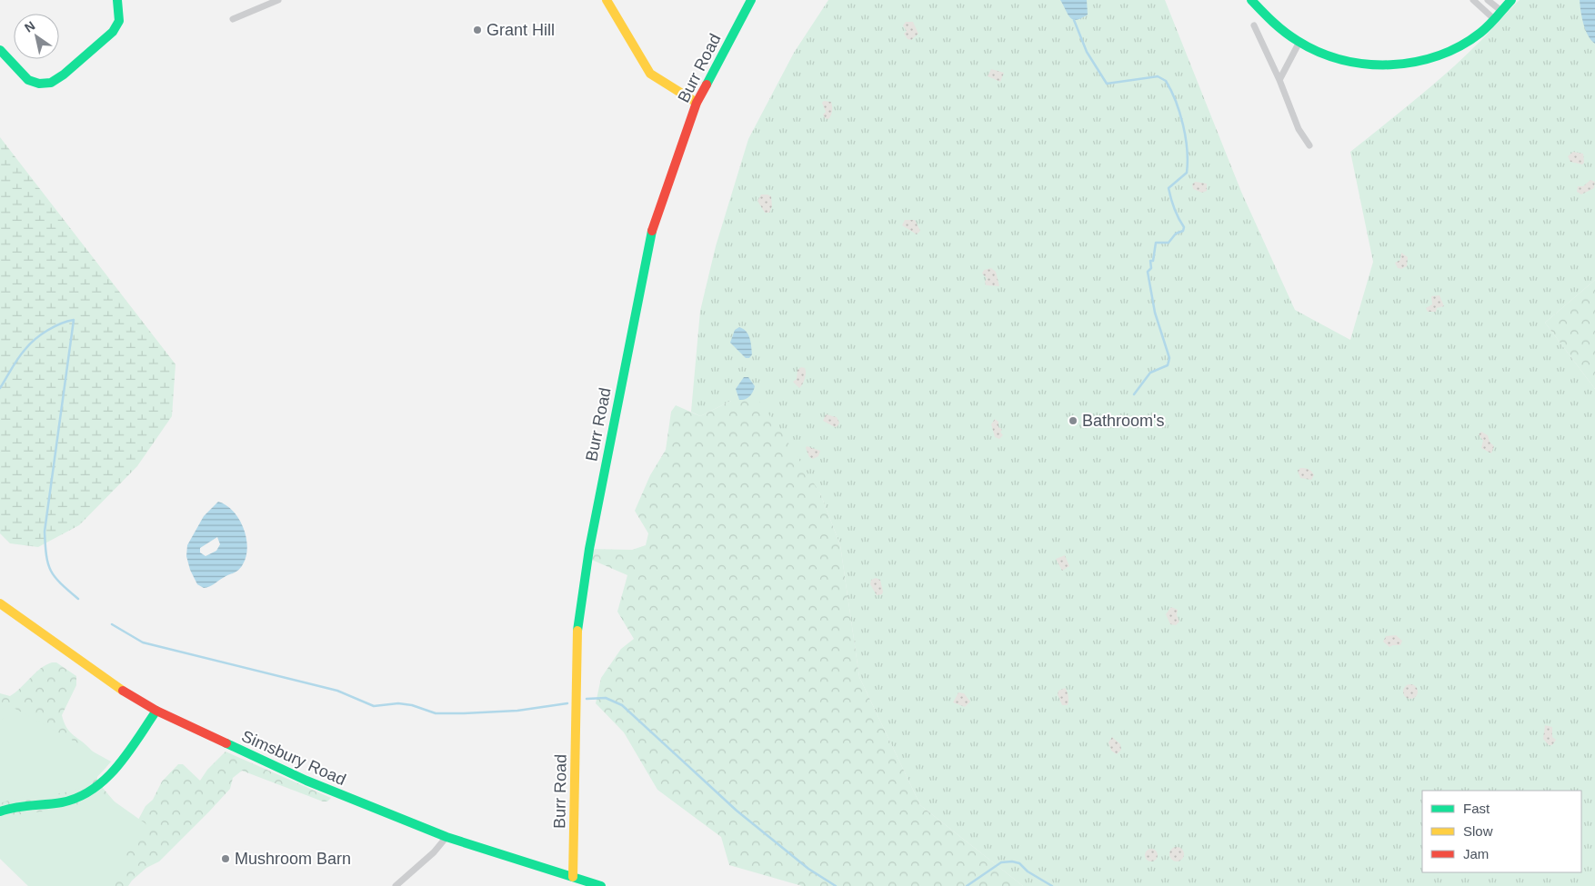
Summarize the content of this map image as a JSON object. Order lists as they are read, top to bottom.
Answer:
{
  "streets": {
    "street": ["Burr Road", "Simsbury Road"]
  },
  "crossings": [
    ["Burr Road", "Simsbury Road"]
  ],
  "places": ["Grant Hill", "Bathroom's", "Mushroom Barn"],
  "legend": ["Fast", "Slow", "Jam"],
  "north": "top left"
}
